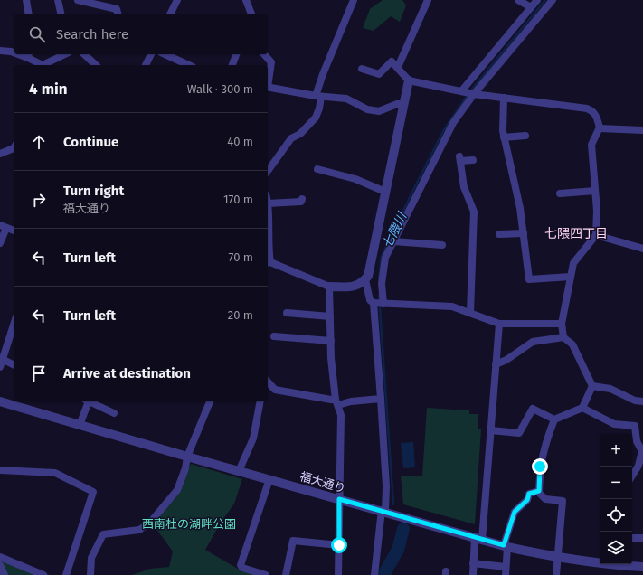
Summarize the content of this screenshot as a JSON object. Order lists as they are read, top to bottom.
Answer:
{
  "streets": {
    "street": ["福大通り"]
  },
  "districts": ["七隈四丁目"],
  "water": ["七隈川"],
  "parks": ["西南杜の湖畔公園"],
  "page": {
    "search": "Search here",
    "heading": ["4 min", "Walk · 300 m"],
    "list": [
      ["Continue", "40 m"],
      ["Turn right", "福大通り", "170 m"],
      ["Turn left", "70 m"],
      ["Turn left", "20 m"],
      "Arrive at destination"
    ],
    "map_buttons": ["+", "−"]
  }
}
